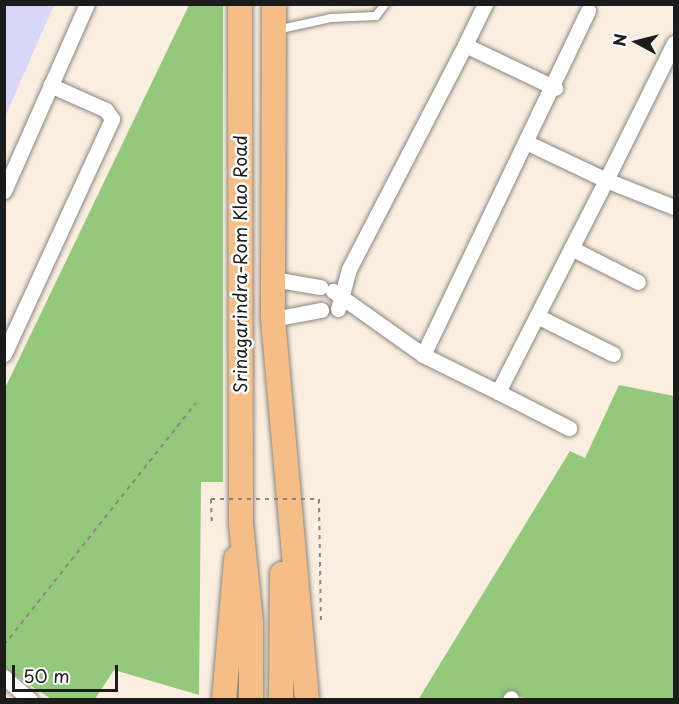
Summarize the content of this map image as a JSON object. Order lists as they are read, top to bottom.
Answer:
{
  "streets": {
    "main road": ["Srinagarindra-Rom Klao Road"]
  },
  "scale_bar": "50 m",
  "north": "left"
}
